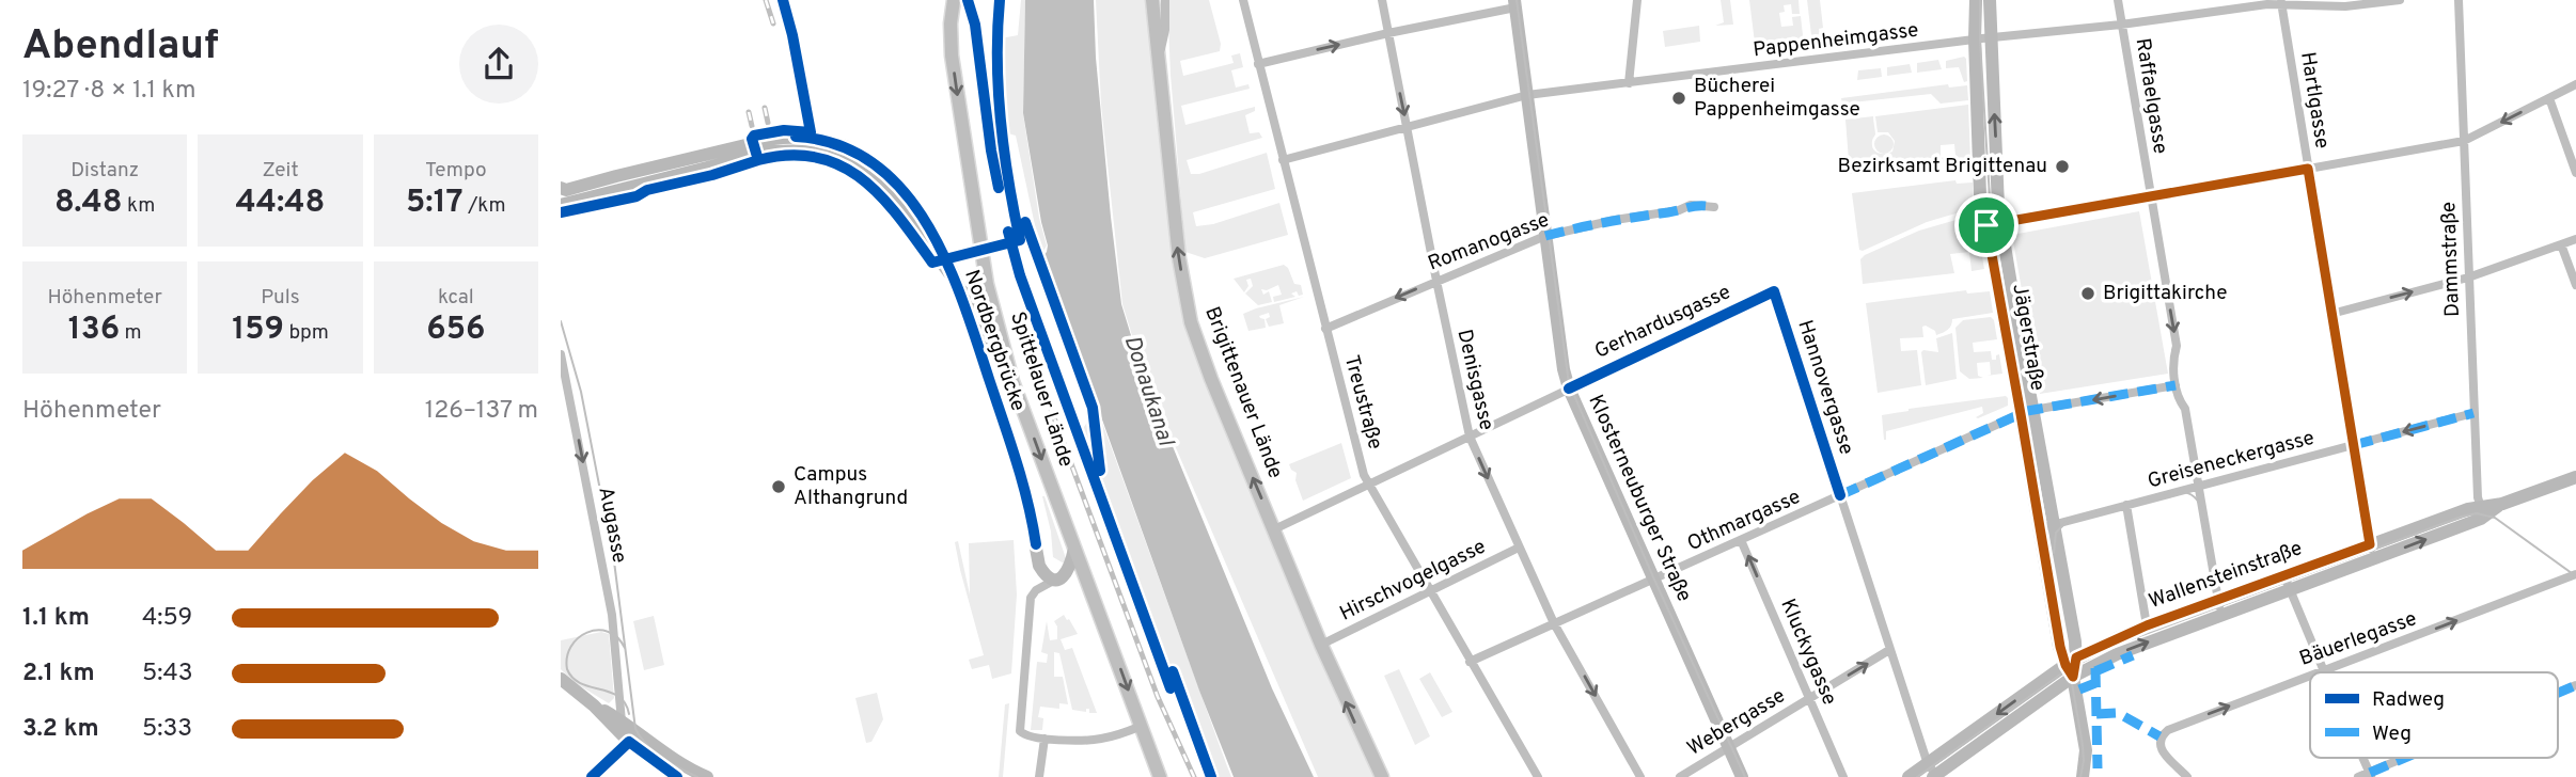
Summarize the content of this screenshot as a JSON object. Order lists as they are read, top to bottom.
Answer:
{
  "streets": {
    "main road": [
      "Jägerstraße",
      "Nordbergbrücke",
      "Spittelauer Lände",
      "Brigittenauer Lände",
      "Klosterneuburger Straße",
      "Wallensteinstraße"
    ],
    "street": [
      "Pappenheimgasse",
      "Raffaelgasse",
      "Hartlgasse",
      "Romanogasse",
      "Dammstraße",
      "Gerhardusgasse",
      "Denisgasse",
      "Hannovergasse",
      "Treustraße",
      "Greiseneckergasse",
      "Othmargasse",
      "Augasse",
      "Hirschvogelgasse",
      "Bäuerlegasse",
      "Kluckygasse",
      "Webergasse"
    ]
  },
  "crossings": [
    ["Pappenheimgasse", "Raffaelgasse"],
    ["Pappenheimgasse", "Hartlgasse"],
    ["Pappenheimgasse", "Jägerstraße"],
    ["Pappenheimgasse", "Denisgasse"],
    ["Pappenheimgasse", "Treustraße"],
    ["Pappenheimgasse", "Klosterneuburger Straße"],
    ["Raffaelgasse", "Othmargasse"],
    ["Hartlgasse", "Greiseneckergasse"],
    ["Hartlgasse", "Wallensteinstraße"],
    ["Romanogasse", "Denisgasse"],
    ["Romanogasse", "Treustraße"],
    ["Romanogasse", "Klosterneuburger Straße"],
    ["Dammstraße", "Greiseneckergasse"],
    ["Dammstraße", "Wallensteinstraße"],
    ["Gerhardusgasse", "Denisgasse"],
    ["Gerhardusgasse", "Hannovergasse"],
    ["Gerhardusgasse", "Brigittenauer Lände"],
    ["Gerhardusgasse", "Treustraße"],
    ["Gerhardusgasse", "Klosterneuburger Straße"],
    ["Jägerstraße", "Greiseneckergasse"],
    ["Jägerstraße", "Othmargasse"],
    ["Jägerstraße", "Wallensteinstraße"],
    ["Nordbergbrücke", "Spittelauer Lände"],
    ["Denisgasse", "Othmargasse"],
    ["Denisgasse", "Hirschvogelgasse"],
    ["Hannovergasse", "Othmargasse"],
    ["Hannovergasse", "Wallensteinstraße"],
    ["Hannovergasse", "Webergasse"],
    ["Brigittenauer Lände", "Hirschvogelgasse"],
    ["Treustraße", "Othmargasse"],
    ["Treustraße", "Hirschvogelgasse"],
    ["Klosterneuburger Straße", "Othmargasse"],
    ["Klosterneuburger Straße", "Webergasse"],
    ["Othmargasse", "Kluckygasse"],
    ["Kluckygasse", "Webergasse"]
  ],
  "one_way": [
    "Raffaelgasse",
    "Denisgasse",
    "Spittelauer Lände",
    "Brigittenauer Lände",
    "Augasse",
    "Bäuerlegasse",
    "Kluckygasse",
    "Webergasse"
  ],
  "water": ["Donaukanal"],
  "places": [
    "Bücherei Pappenheimgasse",
    "Bezirksamt Brigittenau",
    "Brigittakirche",
    "Campus Althangrund"
  ],
  "legend": ["Radweg", "Weg"],
  "page": {
    "heading": ["Abendlauf", "19:27 · 8 × 1.1 km"],
    "stats": [
      ["Distanz", "8.48 km"],
      ["Zeit", "44:48"],
      ["Tempo", "5:17 /km"],
      ["Höhenmeter", "136 m"],
      ["Puls", "159 bpm"],
      ["kcal", "656"]
    ],
    "chart": ["Höhenmeter", "126–137 m"],
    "list": [
      {
        "name": "1.1 km",
        "note": "4:59"
      },
      {
        "name": "2.1 km",
        "note": "5:43"
      },
      {
        "name": "3.2 km",
        "note": "5:33"
      }
    ]
  }
}
